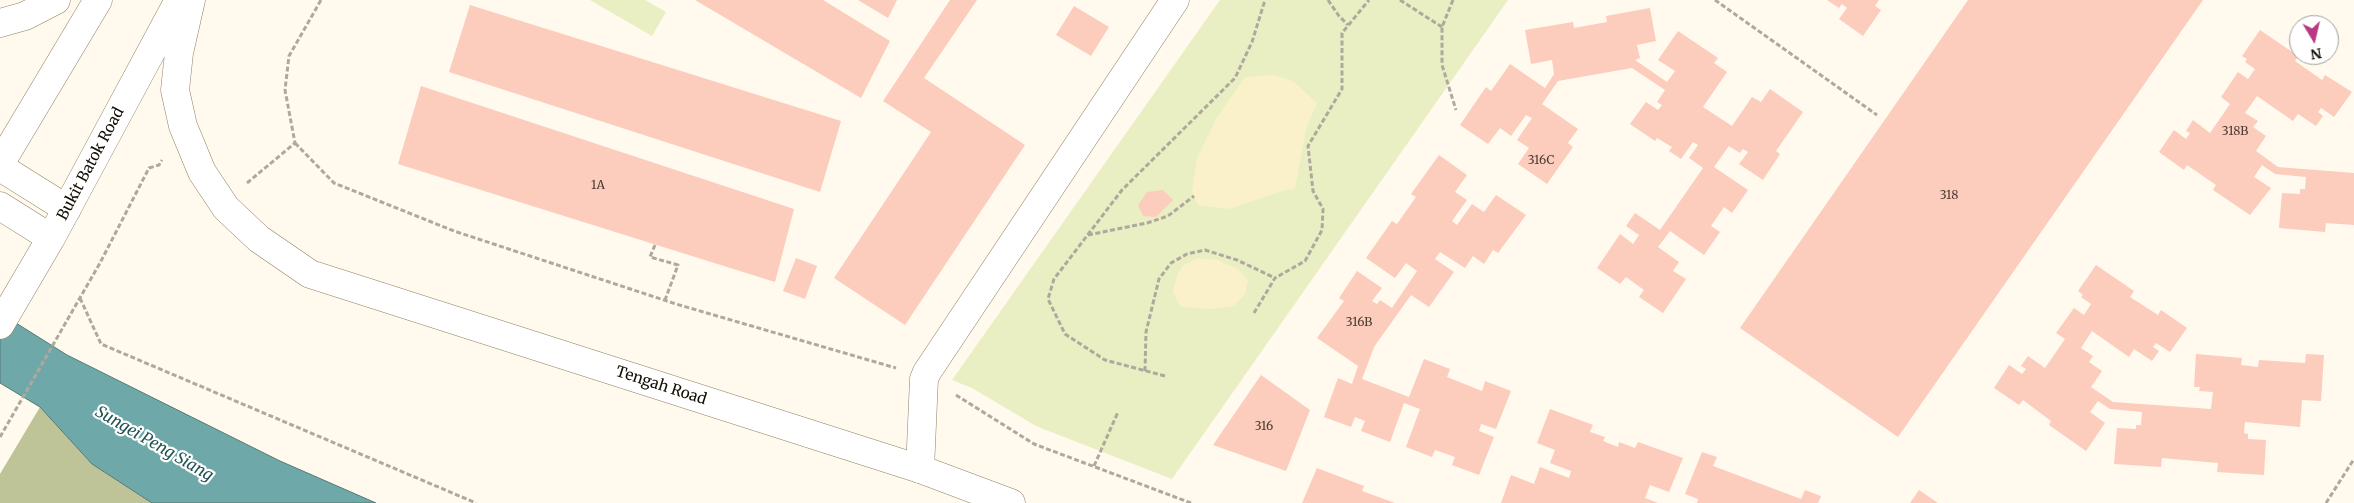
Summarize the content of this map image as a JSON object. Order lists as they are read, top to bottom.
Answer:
{
  "streets": {
    "main road": ["Bukit Batok Road", "Tengah Road"]
  },
  "water": ["Sungei Peng Siang"],
  "house_numbers": [
    "318B",
    "316C",
    "1A",
    "318",
    "316B",
    "316"
  ],
  "north": "bottom"
}
